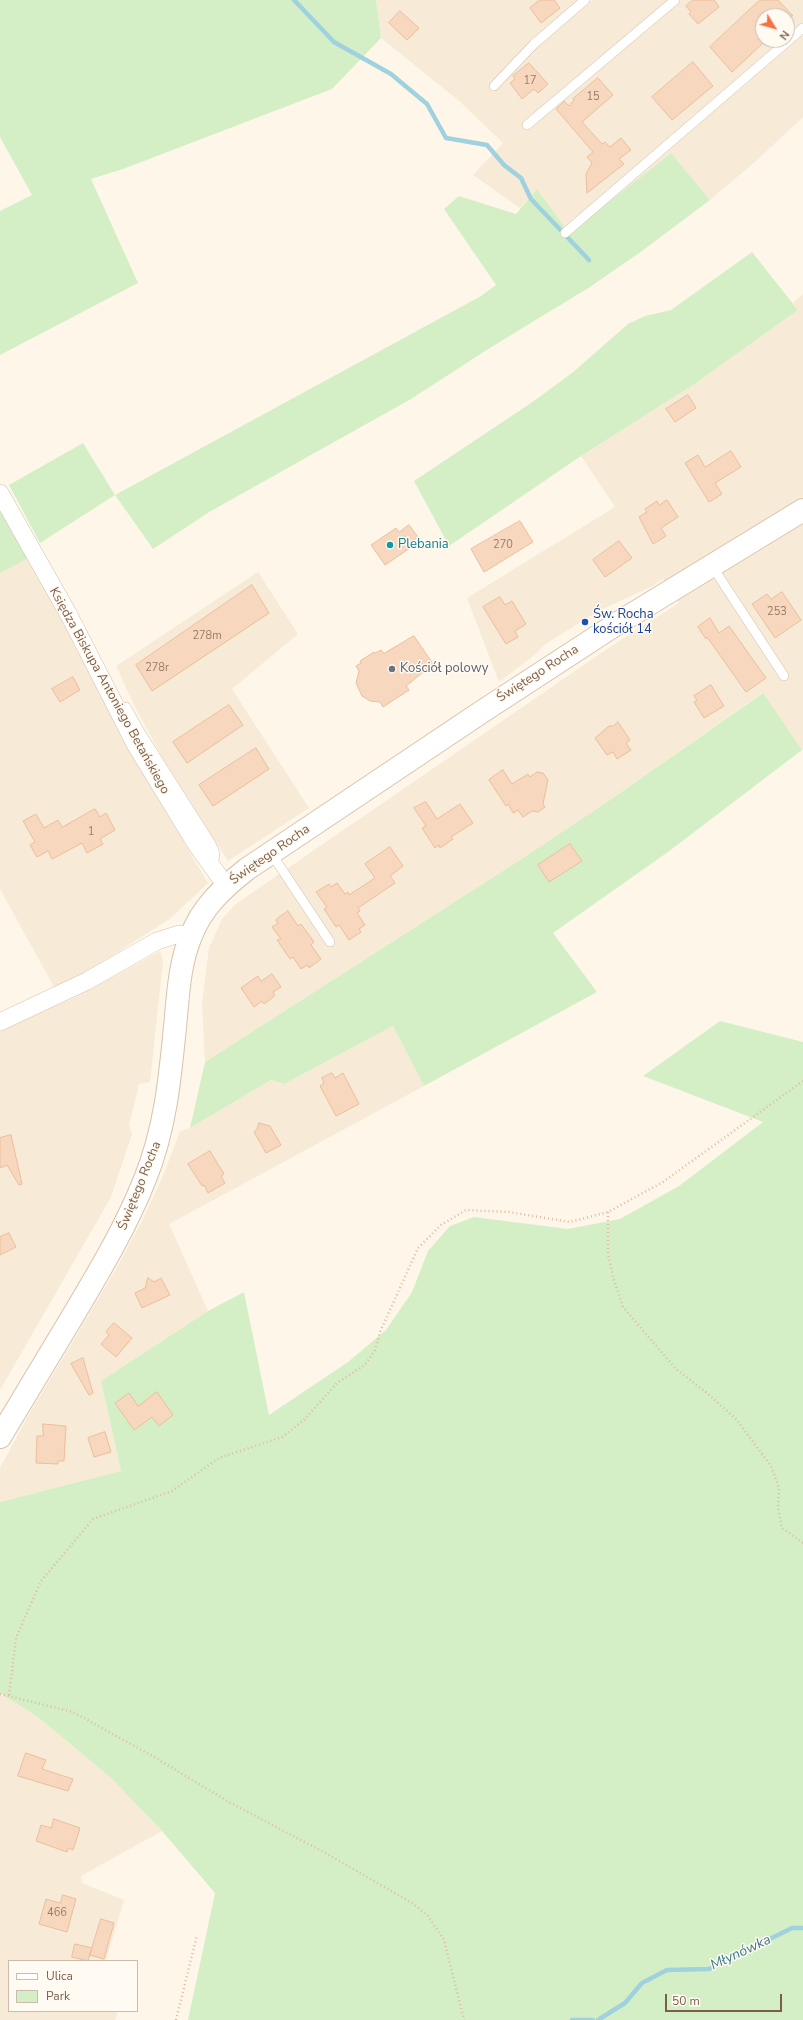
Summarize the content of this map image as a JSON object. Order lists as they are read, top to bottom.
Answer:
{
  "streets": {
    "street": ["Świętego Rocha", "Księdza Biskupa Antoniego Betańskiego"]
  },
  "crossings": [
    ["Świętego Rocha", "Księdza Biskupa Antoniego Betańskiego"]
  ],
  "water": ["Młynówka"],
  "places": ["Plebania", "Św. Rocha kościół 14", "Kościół polowy"],
  "house_numbers": [
    "17",
    "15",
    "270",
    "253",
    "278m",
    "278r",
    "1",
    "466"
  ],
  "legend": ["Ulica", "Park"],
  "scale_bar": "50 m",
  "north": "bottom right"
}
